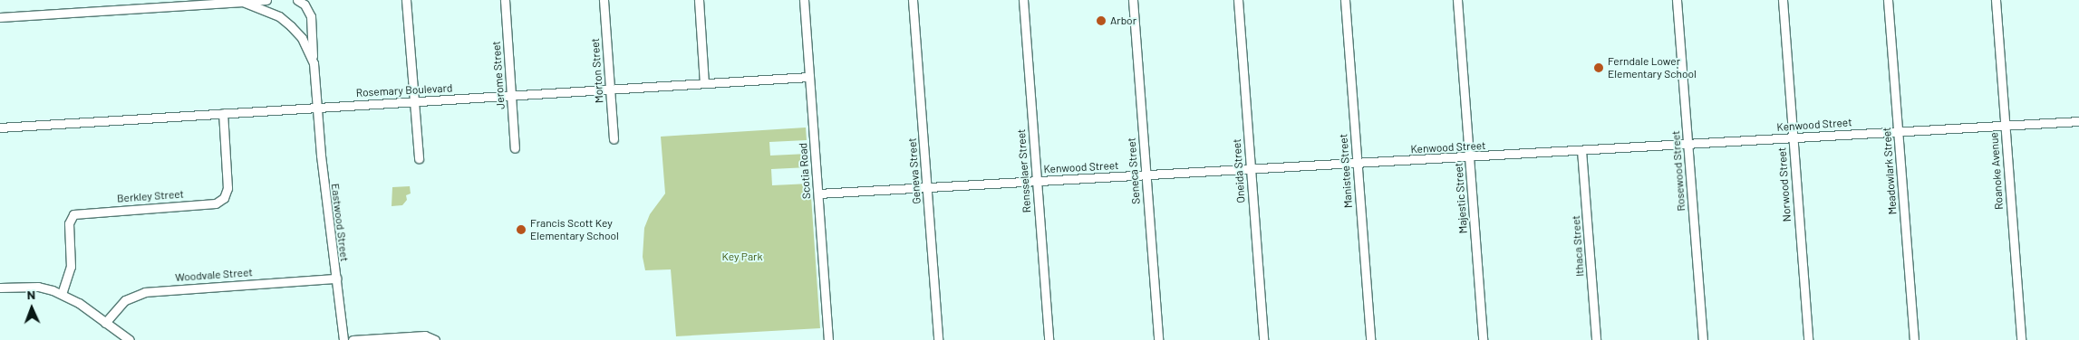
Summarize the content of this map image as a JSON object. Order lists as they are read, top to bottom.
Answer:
{
  "streets": {
    "street": [
      "Morton Street",
      "Jerome Street",
      "Rosemary Boulevard",
      "Kenwood Street",
      "Scotia Road",
      "Geneva Street",
      "Rensselaer Street",
      "Seneca Street",
      "Oneida Street",
      "Manistee Street",
      "Rosewood Street",
      "Meadowlark Street",
      "Roanoke Avenue",
      "Norwood Street",
      "Berkley Street",
      "Majestic Street",
      "Eastwood Street",
      "Ithaca Street",
      "Woodvale Street"
    ]
  },
  "crossings": [
    ["Morton Street", "Rosemary Boulevard"],
    ["Jerome Street", "Rosemary Boulevard"],
    ["Rosemary Boulevard", "Scotia Road"],
    ["Rosemary Boulevard", "Berkley Street"],
    ["Rosemary Boulevard", "Eastwood Street"],
    ["Kenwood Street", "Scotia Road"],
    ["Kenwood Street", "Geneva Street"],
    ["Kenwood Street", "Rensselaer Street"],
    ["Kenwood Street", "Seneca Street"],
    ["Kenwood Street", "Oneida Street"],
    ["Kenwood Street", "Manistee Street"],
    ["Kenwood Street", "Rosewood Street"],
    ["Kenwood Street", "Meadowlark Street"],
    ["Kenwood Street", "Roanoke Avenue"],
    ["Kenwood Street", "Norwood Street"],
    ["Kenwood Street", "Majestic Street"],
    ["Kenwood Street", "Ithaca Street"],
    ["Eastwood Street", "Woodvale Street"]
  ],
  "parks": ["Key Park"],
  "places": ["Arbor", "Ferndale Lower Elementary School", "Francis Scott Key Elementary School"],
  "north": "top"
}
